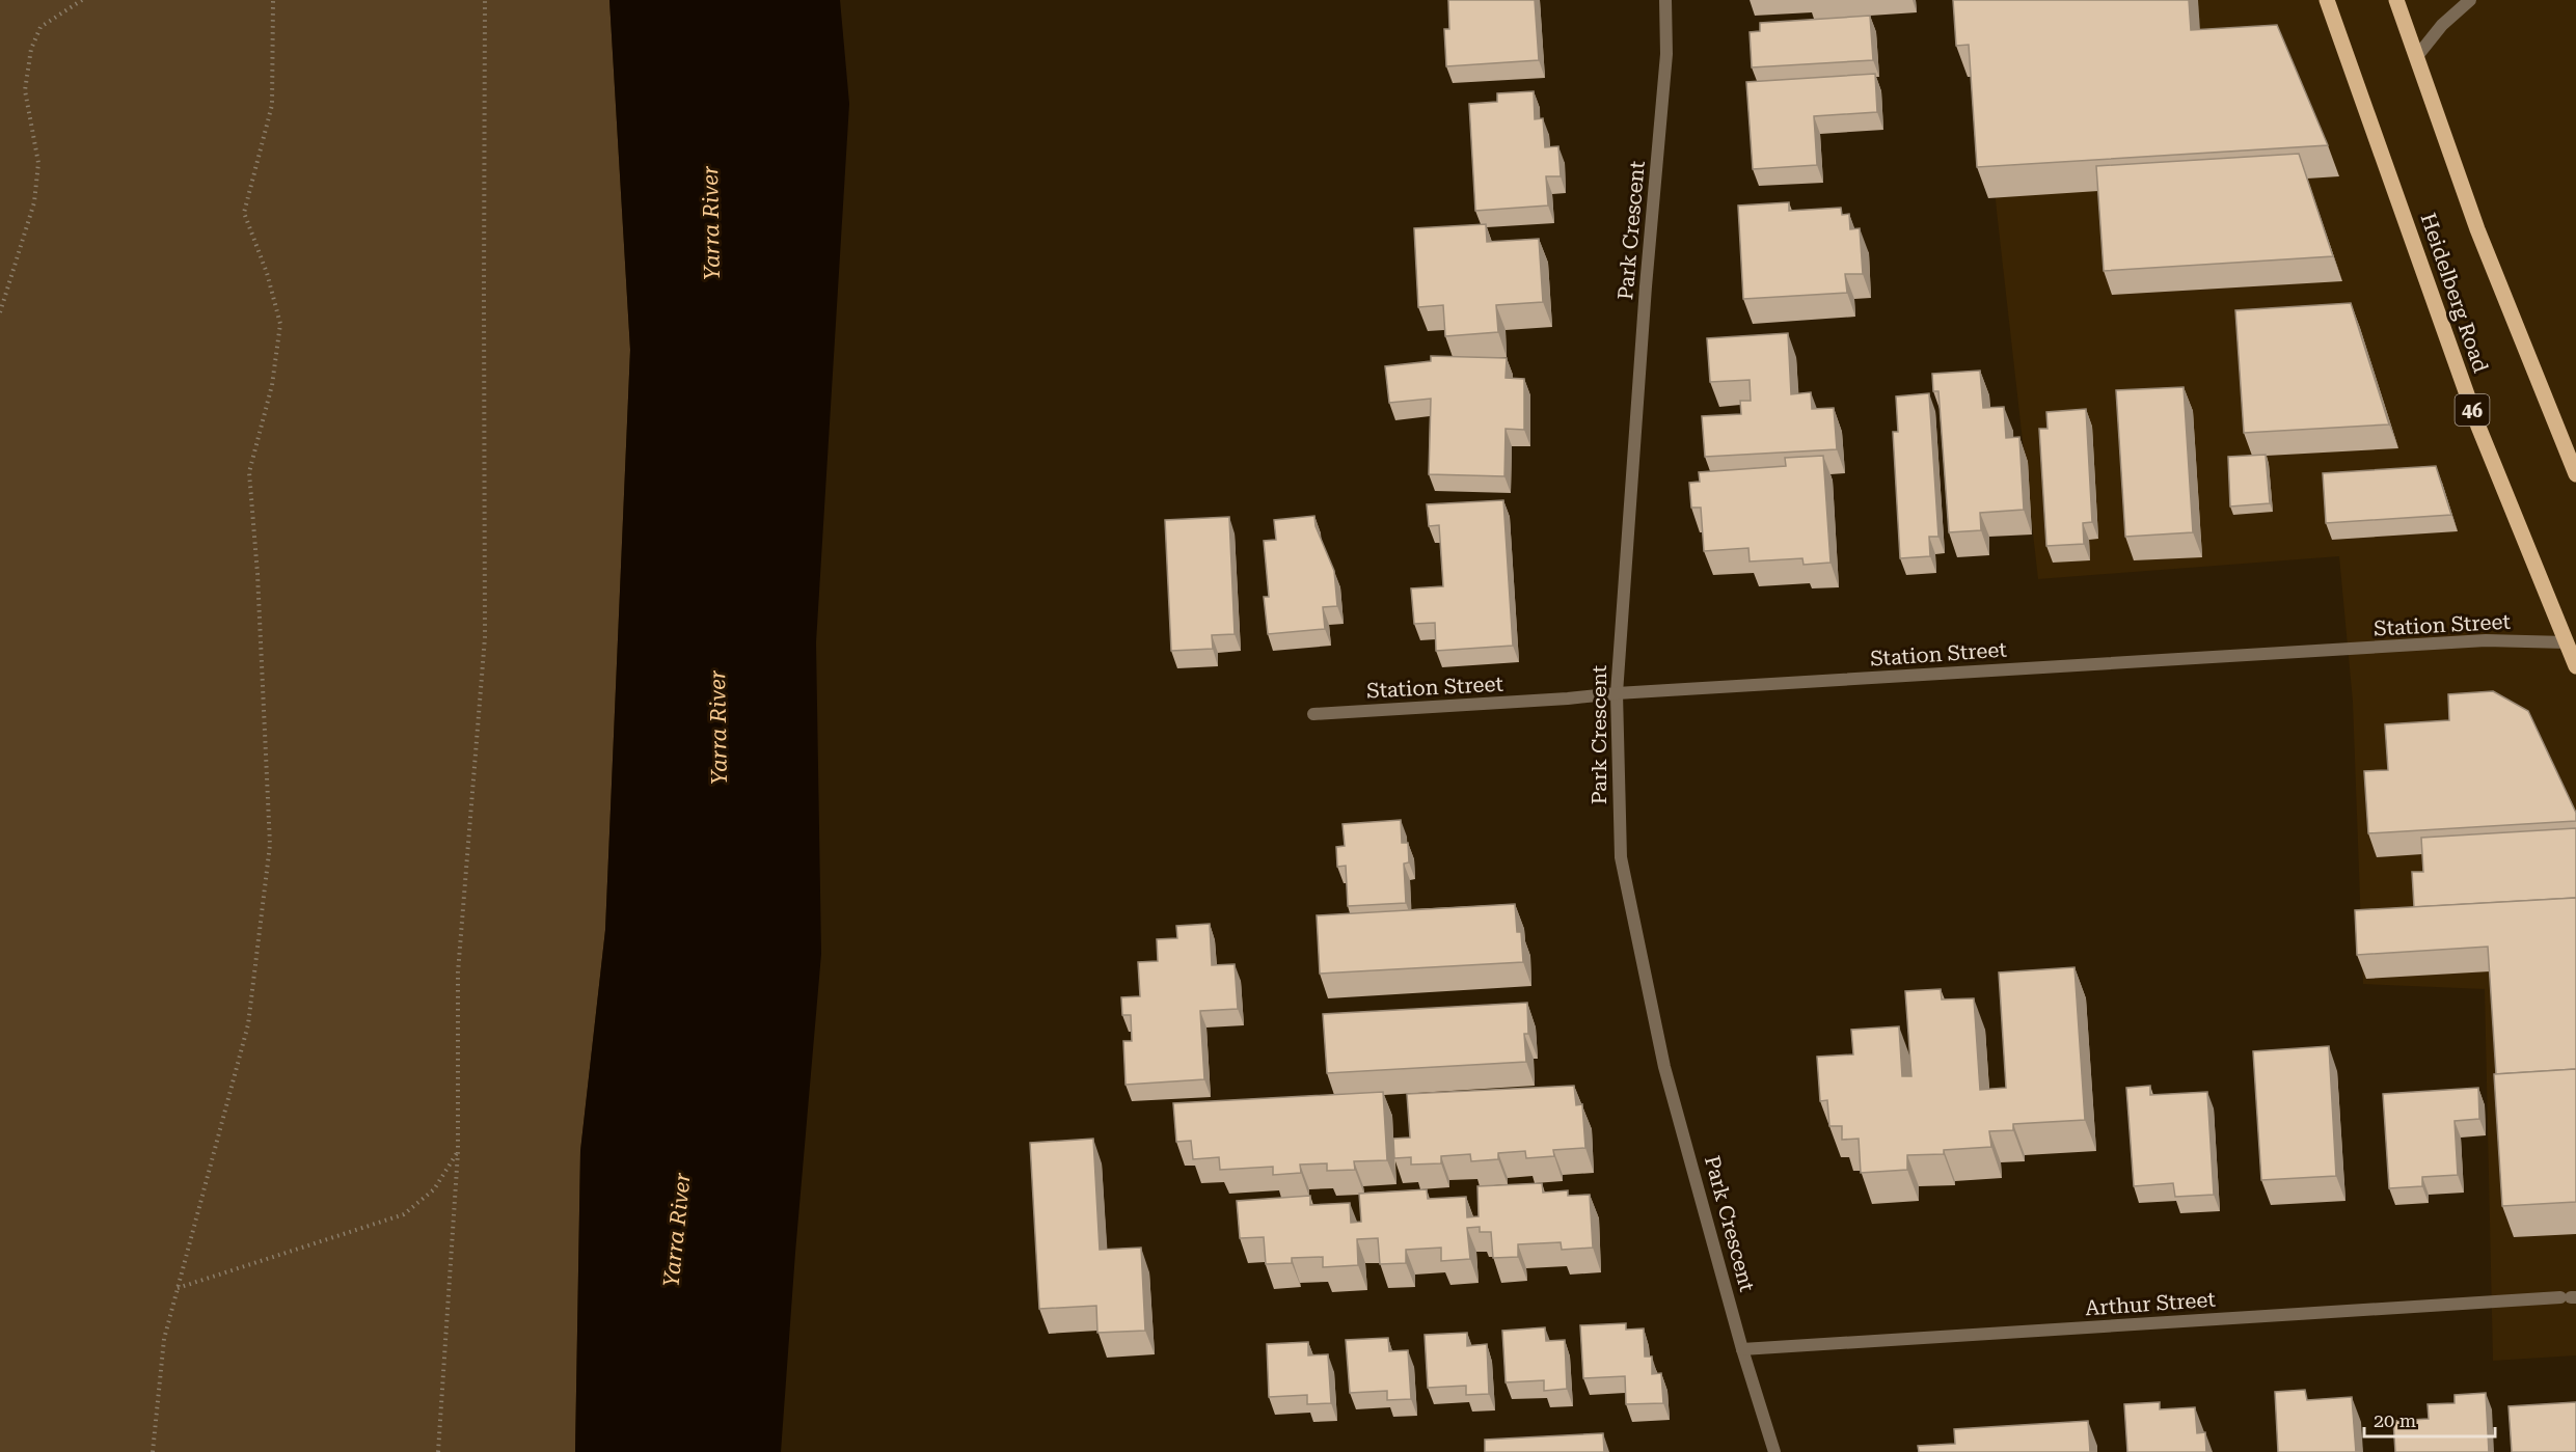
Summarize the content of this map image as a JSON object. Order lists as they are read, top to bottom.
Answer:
{
  "streets": {
    "main road": ["Heidelberg Road", "46"],
    "street": ["Park Crescent", "Station Street", "Arthur Street"]
  },
  "crossings": [
    ["Park Crescent", "Station Street"],
    ["Park Crescent", "Arthur Street"],
    ["Heidelberg Road", "Station Street"]
  ],
  "water": ["Yarra River"],
  "scale_bar": "20 m"
}
